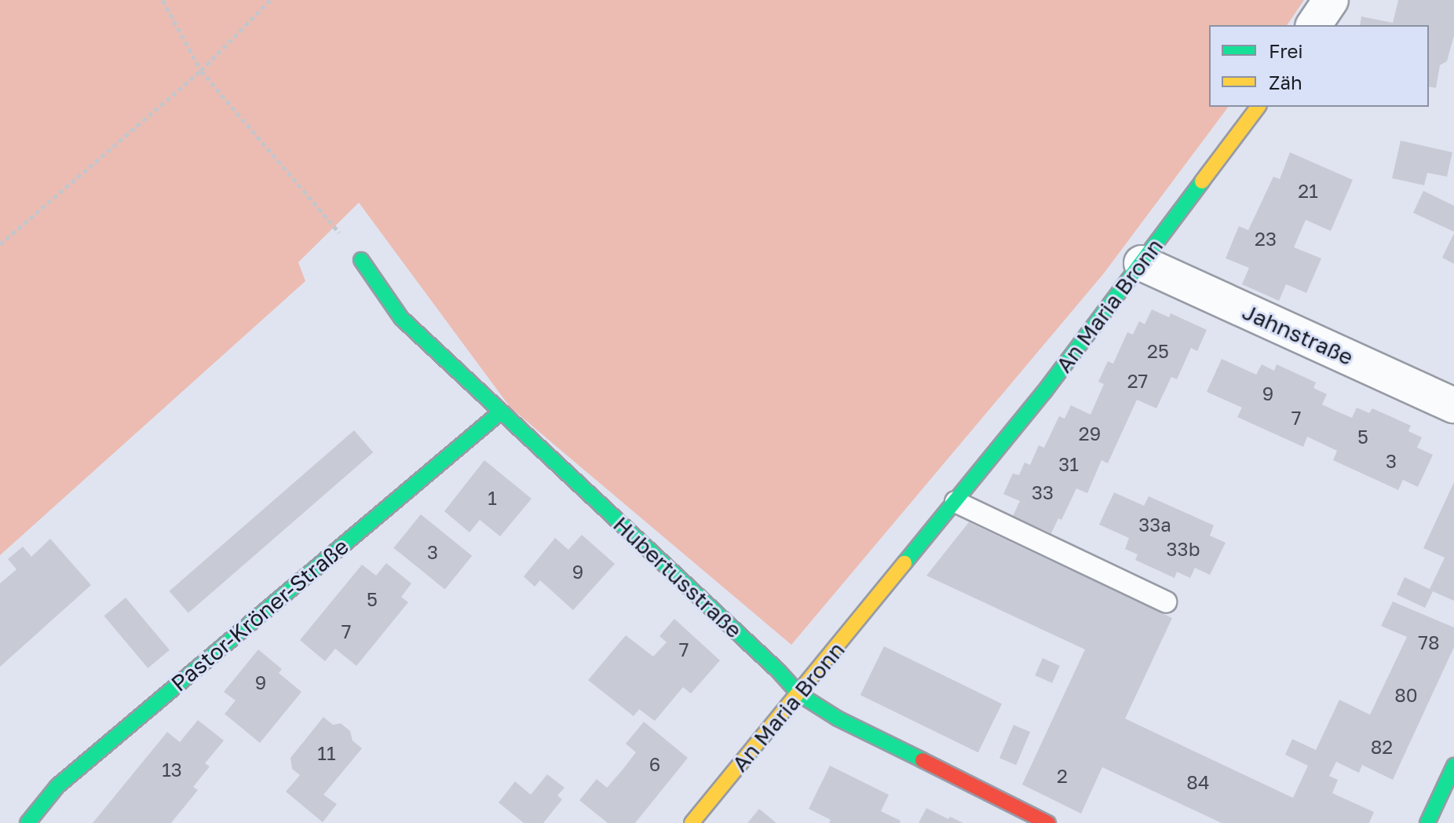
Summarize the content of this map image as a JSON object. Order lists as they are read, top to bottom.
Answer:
{
  "streets": {
    "street": [
      "An Maria Bronn",
      "Jahnstraße",
      "Hubertusstraße",
      "Pastor-Kröner-Straße"
    ]
  },
  "crossings": [
    ["An Maria Bronn", "Jahnstraße"],
    ["An Maria Bronn", "Hubertusstraße"],
    ["Hubertusstraße", "Pastor-Kröner-Straße"]
  ],
  "house_numbers": [
    "21",
    "23",
    "25",
    "27",
    "9",
    "7",
    "29",
    "5",
    "3",
    "31",
    "33",
    "1",
    "33a",
    "33b",
    "3",
    "9",
    "5",
    "7",
    "78",
    "7",
    "9",
    "80",
    "82",
    "11",
    "6",
    "13",
    "2",
    "84"
  ],
  "legend": ["Frei", "Zäh"]
}
